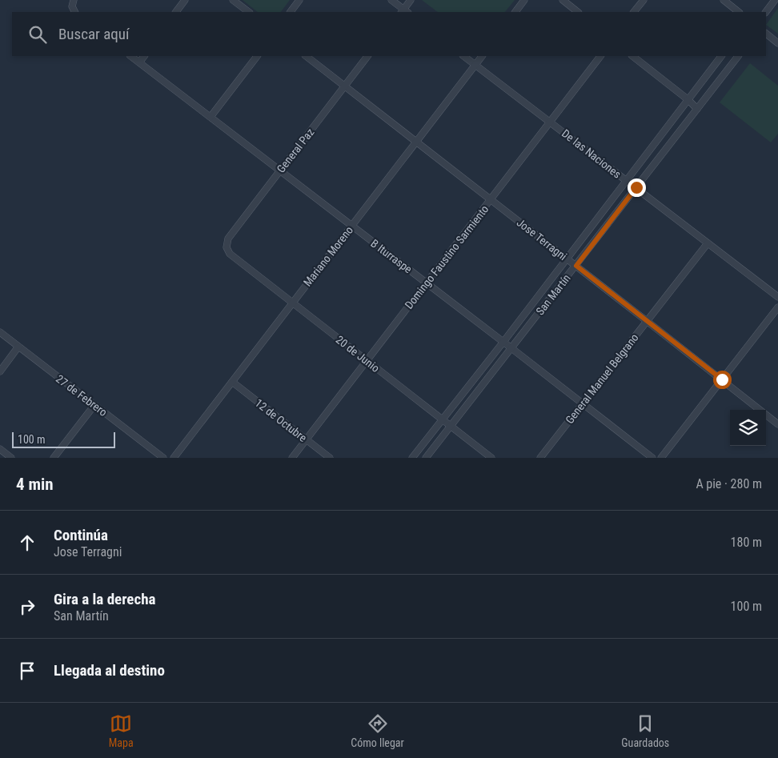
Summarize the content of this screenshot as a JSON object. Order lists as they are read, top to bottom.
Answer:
{
  "streets": {
    "street": [
      "General Paz",
      "De las Naciones",
      "Jose Terragni",
      "Mariano Moreno",
      "B Iturraspe",
      "Domingo Faustino Sarmiento",
      "San Martín",
      "20 de Junio",
      "General Manuel Belgrano",
      "27 de Febrero",
      "12 de Octubre"
    ]
  },
  "crossings": [
    ["General Paz", "Jose Terragni"],
    ["General Paz", "B Iturraspe"],
    ["General Paz", "20 de Junio"],
    ["De las Naciones", "Mariano Moreno"],
    ["De las Naciones", "Domingo Faustino Sarmiento"],
    ["De las Naciones", "San Martín"],
    ["De las Naciones", "General Manuel Belgrano"],
    ["Jose Terragni", "Mariano Moreno"],
    ["Jose Terragni", "Domingo Faustino Sarmiento"],
    ["Jose Terragni", "San Martín"],
    ["Jose Terragni", "General Manuel Belgrano"],
    ["Mariano Moreno", "B Iturraspe"],
    ["Mariano Moreno", "20 de Junio"],
    ["Mariano Moreno", "12 de Octubre"],
    ["B Iturraspe", "Domingo Faustino Sarmiento"],
    ["B Iturraspe", "San Martín"],
    ["B Iturraspe", "General Manuel Belgrano"],
    ["Domingo Faustino Sarmiento", "20 de Junio"],
    ["Domingo Faustino Sarmiento", "12 de Octubre"],
    ["San Martín", "20 de Junio"]
  ],
  "scale_bar": "100 m",
  "page": {
    "search": "Buscar aquí",
    "scale": "100 m",
    "heading": ["4 min", "A pie · 280 m"],
    "list": [
      ["Continúa", "Jose Terragni", "180 m"],
      ["Gira a la derecha", "San Martín", "100 m"],
      "Llegada al destino"
    ],
    "nav": ["Mapa", "Cómo llegar", "Guardados"]
  }
}
